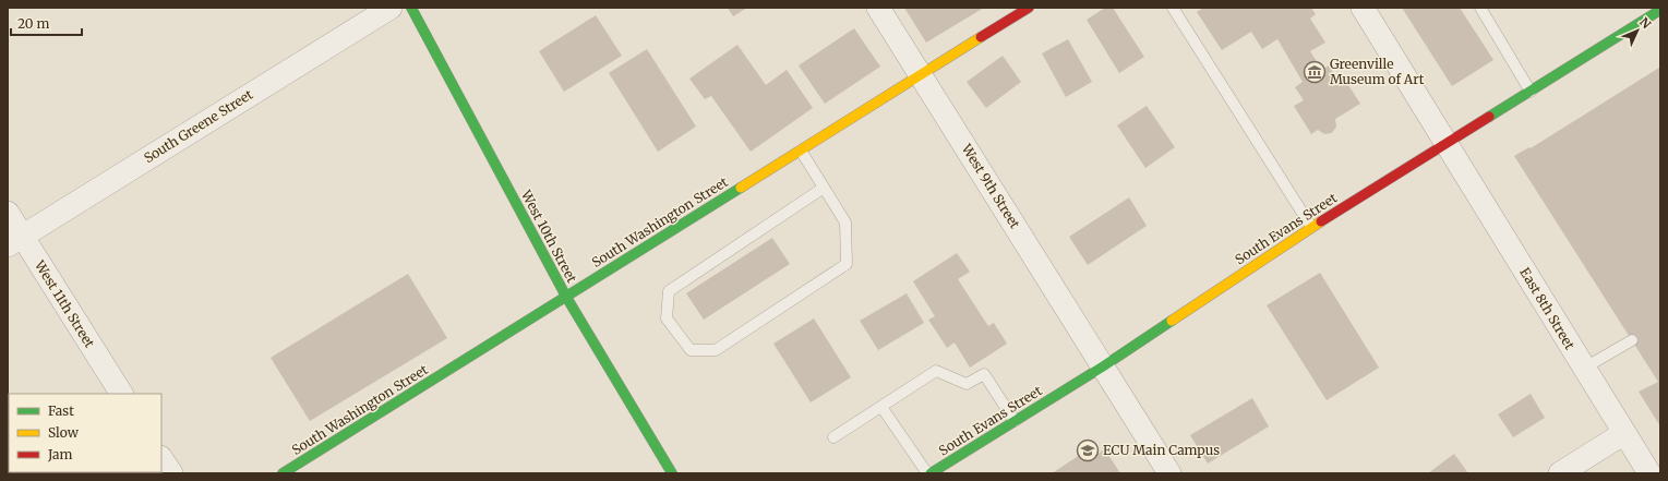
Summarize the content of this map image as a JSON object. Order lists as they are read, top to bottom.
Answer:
{
  "streets": {
    "main road": ["South Washington Street", "South Evans Street", "West 10th Street"],
    "street": [
      "South Greene Street",
      "West 9th Street",
      "West 11th Street",
      "East 8th Street"
    ]
  },
  "crossings": [
    ["South Greene Street", "West 11th Street"],
    ["West 9th Street", "South Washington Street"],
    ["West 9th Street", "South Evans Street"],
    ["South Washington Street", "West 10th Street"],
    ["South Evans Street", "East 8th Street"]
  ],
  "places": {
    "museum": ["Greenville Museum of Art"],
    "school or university": ["ECU Main Campus"]
  },
  "legend": ["Fast", "Slow", "Jam"],
  "scale_bar": "20 m",
  "north": "top right"
}
